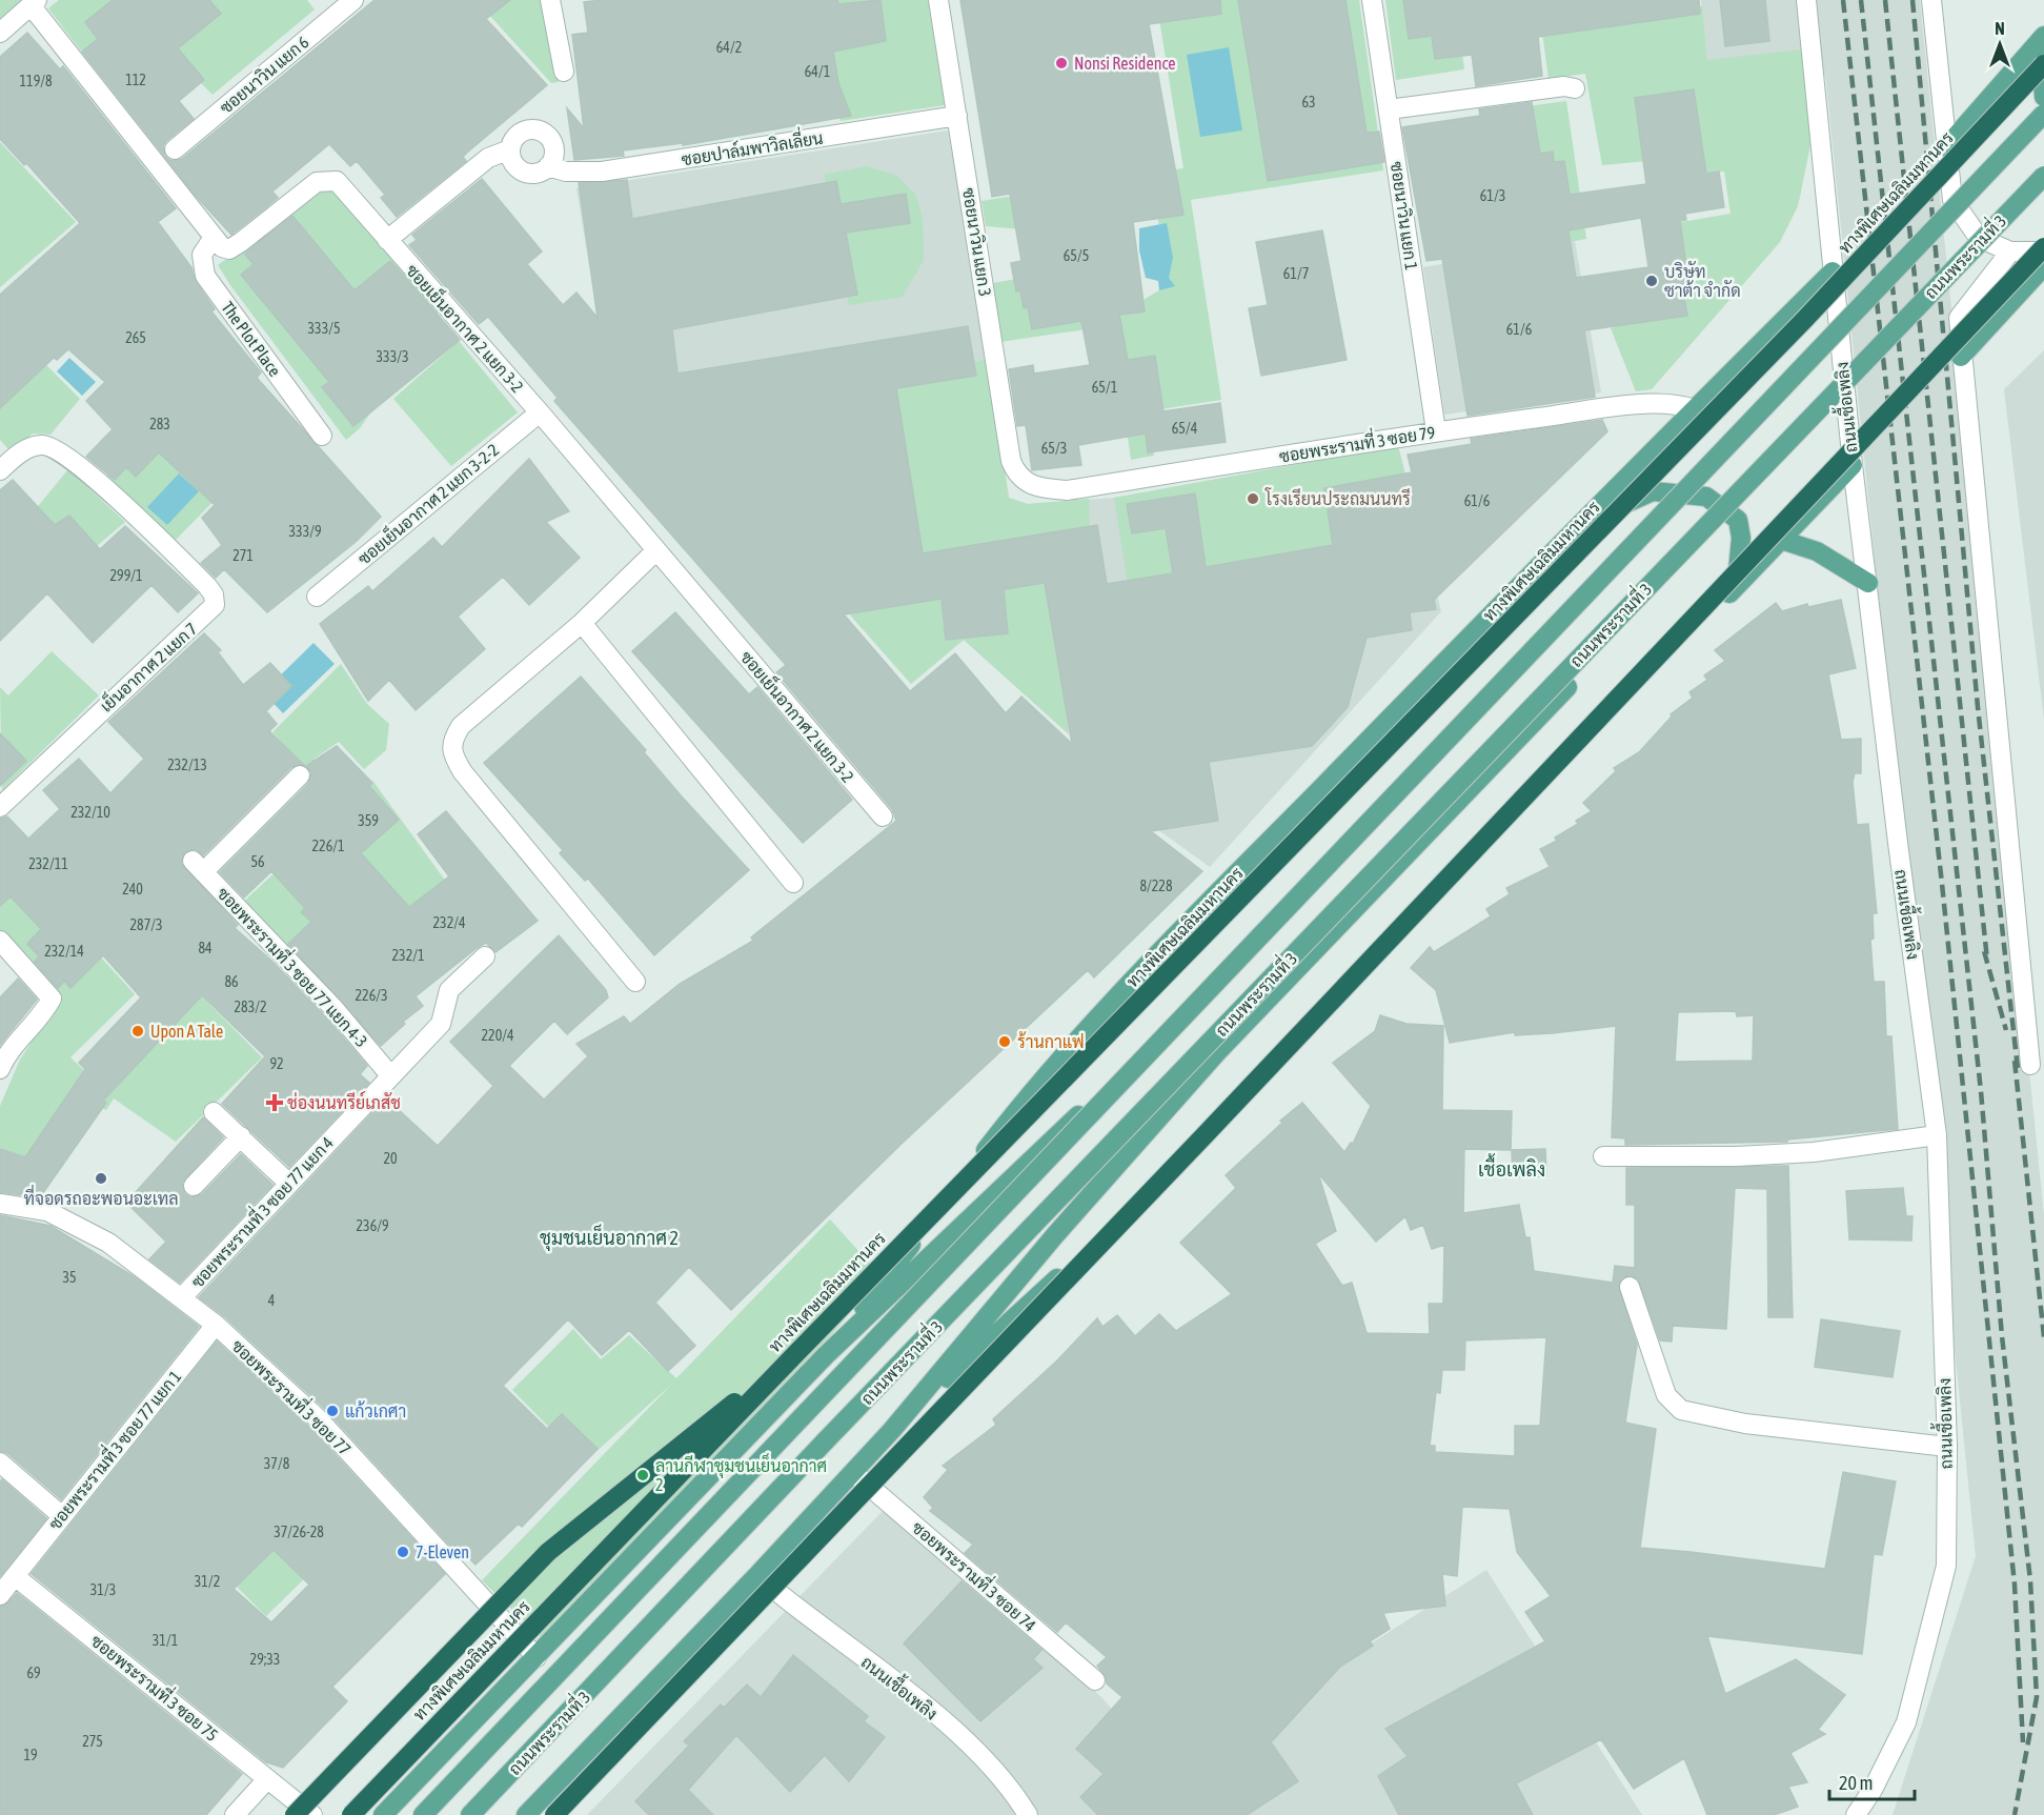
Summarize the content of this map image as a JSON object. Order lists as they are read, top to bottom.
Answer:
{
  "streets": {
    "highway": ["ทางพิเศษเฉลิมมหานคร"],
    "main road": ["ถนนพระรามที่ 3"],
    "street": [
      "ซอยนาวิน แยก 6",
      "ซอยปาล์มพาวิลเลี่ยน",
      "ซอยนาวิน แยก 1",
      "ซอยนาวิน แยก 3",
      "ซอยเย็นอากาศ 2 แยก 3-2",
      "The Plot Place",
      "ถนนเชื้อเพลิง",
      "ซอยพระรามที่ 3 ซอย 79",
      "ซอยเย็นอากาศ 2 แยก 3-2-2",
      "เย็นอากาศ 2 แยก 7",
      "ซอยพระรามที่ 3 ซอย 77 แยก 4-3",
      "ซอยพระรามที่ 3 ซอย 77 แยก 4",
      "ซอยพระรามที่ 3 ซอย 77",
      "ซอยพระรามที่ 3 ซอย 77 แยก 1",
      "ซอยพระรามที่ 3 ซอย 74",
      "ซอยพระรามที่ 3 ซอย 75"
    ]
  },
  "crossings": [
    ["ซอยปาล์มพาวิลเลี่ยน", "ซอยนาวิน แยก 3"],
    ["ซอยนาวิน แยก 1", "ซอยพระรามที่ 3 ซอย 79"],
    ["ซอยนาวิน แยก 3", "ซอยพระรามที่ 3 ซอย 79"],
    ["ถนนพระรามที่ 3", "ถนนเชื้อเพลิง"],
    ["ถนนพระรามที่ 3", "ซอยพระรามที่ 3 ซอย 79"],
    ["ถนนพระรามที่ 3", "ซอยพระรามที่ 3 ซอย 77"],
    ["ถนนพระรามที่ 3", "ซอยพระรามที่ 3 ซอย 74"],
    ["ซอยเย็นอากาศ 2 แยก 3-2", "The Plot Place"],
    ["ซอยเย็นอากาศ 2 แยก 3-2", "ซอยเย็นอากาศ 2 แยก 3-2-2"],
    ["ซอยพระรามที่ 3 ซอย 77 แยก 4-3", "ซอยพระรามที่ 3 ซอย 77 แยก 4"],
    ["ซอยพระรามที่ 3 ซอย 77 แยก 4", "ซอยพระรามที่ 3 ซอย 77"],
    ["ซอยพระรามที่ 3 ซอย 77", "ซอยพระรามที่ 3 ซอย 77 แยก 1"],
    ["ซอยพระรามที่ 3 ซอย 77 แยก 1", "ซอยพระรามที่ 3 ซอย 75"]
  ],
  "districts": ["เชื้อเพลิง", "ชุมชนเย็นอากาศ 2"],
  "places": {
    "other": [
      "Nonsi Residence",
      "บริษัท ซาต้า จำกัด",
      "โรงเรียนประถมนนทรี",
      "Upon A Tale",
      "ร้านกาแฟ",
      "ที่จอดรถอะพอนอะเทล",
      "แก้วเกศา",
      "ลานกีฬาชุมชนเย็นอากาศ 2",
      "7-Eleven"
    ],
    "health": ["ช่องนนทรีย์เภสัช"]
  },
  "house_numbers": [
    "64/2",
    "64/1",
    "112",
    "119/8",
    "63",
    "61/3",
    "65/5",
    "61/7",
    "333/5",
    "61/6",
    "265",
    "333/3",
    "65/1",
    "283",
    "65/4",
    "65/3",
    "61/6",
    "333/9",
    "271",
    "299/1",
    "232/13",
    "232/10",
    "359",
    "226/1",
    "56",
    "232/11",
    "8/228",
    "240",
    "232/4",
    "287/3",
    "84",
    "232/14",
    "232/1",
    "86",
    "226/3",
    "283/2",
    "220/4",
    "92",
    "20",
    "236/9",
    "35",
    "4",
    "37/8",
    "37/26-28",
    "31/2",
    "31/3",
    "31/1",
    "29;33",
    "69",
    "275",
    "19"
  ],
  "scale_bar": "20 m",
  "north": "top"
}
